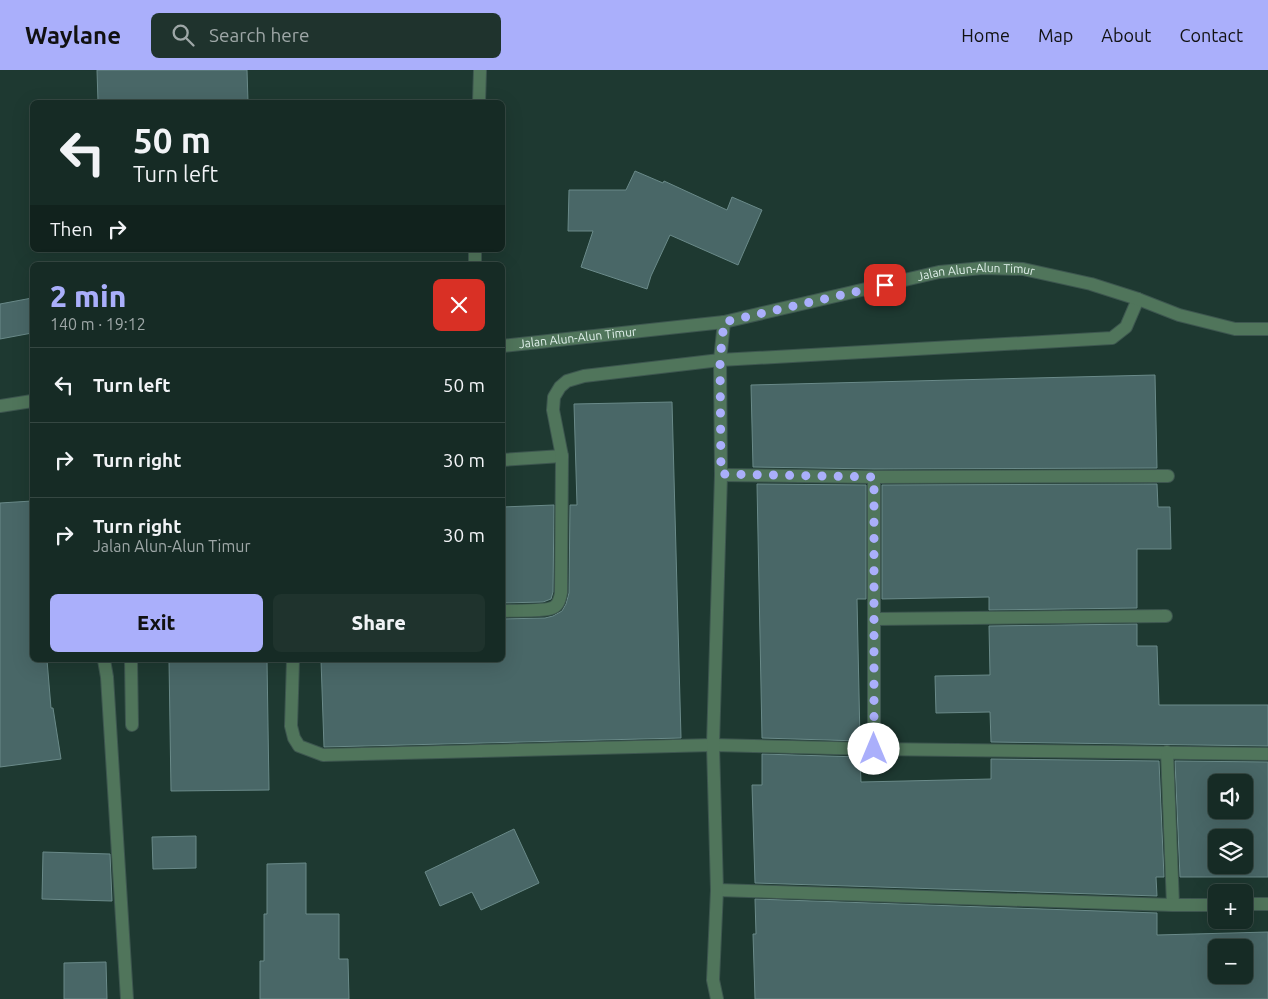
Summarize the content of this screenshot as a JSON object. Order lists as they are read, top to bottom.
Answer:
{
  "streets": {
    "street": ["Jalan Alun-Alun Timur"]
  },
  "page": {
    "header": "Waylane",
    "search": "Search here",
    "nav": [
      "Home",
      "Map",
      "About",
      "Contact"
    ],
    "turn": ["50 m", "Turn left"],
    "then": "Then",
    "heading": ["2 min", "140 m · 19:12"],
    "list": [
      {
        "name": "Turn left",
        "value": "50 m"
      },
      {
        "name": "Turn right",
        "value": "30 m"
      },
      {
        "name": "Turn right",
        "note": "Jalan Alun-Alun Timur",
        "value": "30 m"
      }
    ],
    "buttons": ["Exit", "Share"],
    "map_buttons": ["+", "−"]
  }
}
